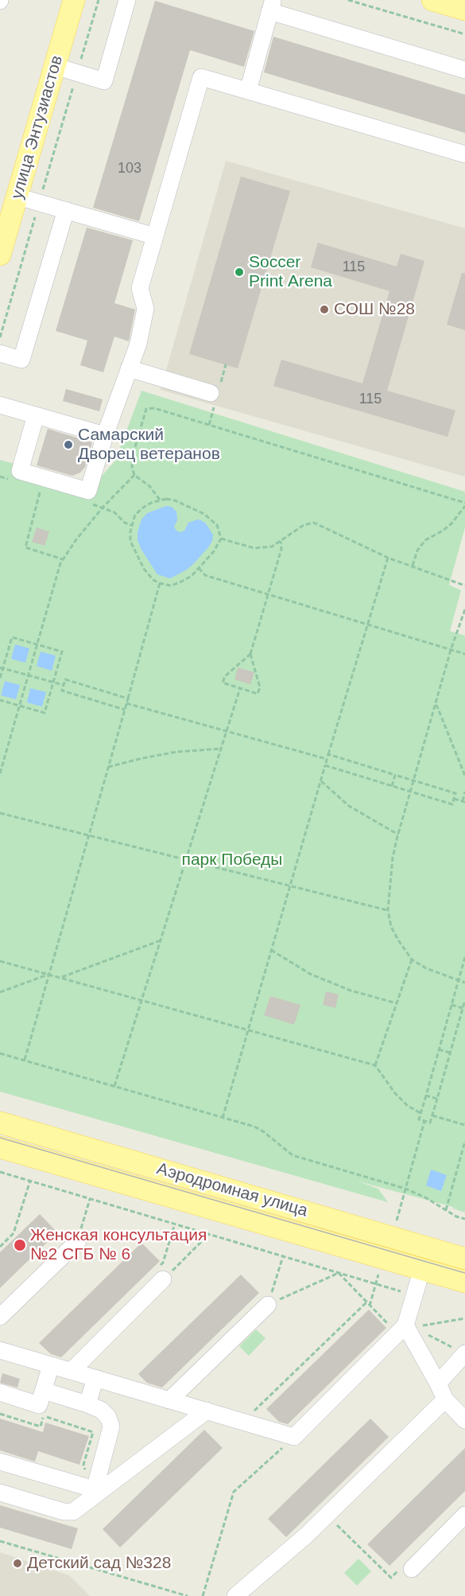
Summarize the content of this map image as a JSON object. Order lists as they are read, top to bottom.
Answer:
{
  "streets": {
    "main road": ["улица Энтузиастов", "Аэродромная улица"]
  },
  "parks": ["парк Победы"],
  "places": [
    "Soccer Print Arena",
    "СОШ №28",
    "Самарский Дворец ветеранов",
    "Женская консультация №2 СГБ № 6",
    "Детский сад №328"
  ],
  "house_numbers": ["103", "115", "115"]
}
